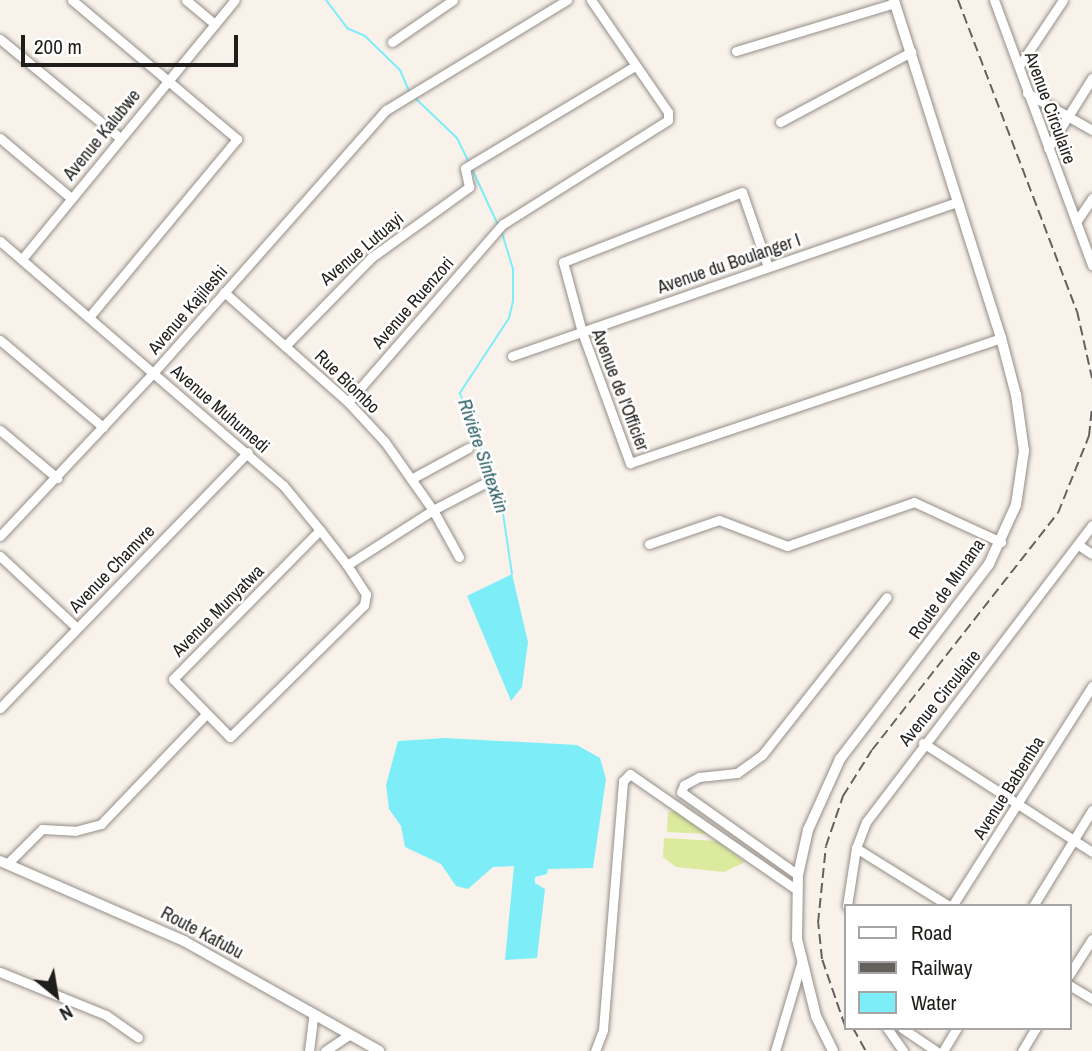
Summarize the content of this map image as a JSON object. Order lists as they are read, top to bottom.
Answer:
{
  "streets": {
    "main road": ["Route de Munana", "Route Kafubu"],
    "street": [
      "Avenue Circulaire",
      "Avenue Kalubwe",
      "Avenue Lutuayi",
      "Avenue du Boulanger I",
      "Avenue Ruenzori",
      "Avenue Kajileshi",
      "Rue Biombo",
      "Avenue de l'Officier",
      "Avenue Muhumedi",
      "Avenue Chamvre",
      "Avenue Munyatwa",
      "Avenue Babemba"
    ]
  },
  "crossings": [
    ["Avenue Kalubwe", "Avenue Muhumedi"],
    ["Avenue Lutuayi", "Avenue Ruenzori"],
    ["Avenue Lutuayi", "Rue Biombo"],
    ["Avenue du Boulanger I", "Avenue de l'Officier"],
    ["Avenue du Boulanger I", "Route de Munana"],
    ["Avenue Ruenzori", "Rue Biombo"],
    ["Avenue Kajileshi", "Rue Biombo"],
    ["Avenue Kajileshi", "Avenue Muhumedi"],
    ["Avenue de l'Officier", "Route de Munana"],
    ["Avenue Muhumedi", "Avenue Chamvre"],
    ["Avenue Muhumedi", "Avenue Munyatwa"]
  ],
  "water": ["Riviére Sintexkin"],
  "legend": ["Road", "Railway", "Water"],
  "scale_bar": "200 m",
  "north": "bottom right"
}
